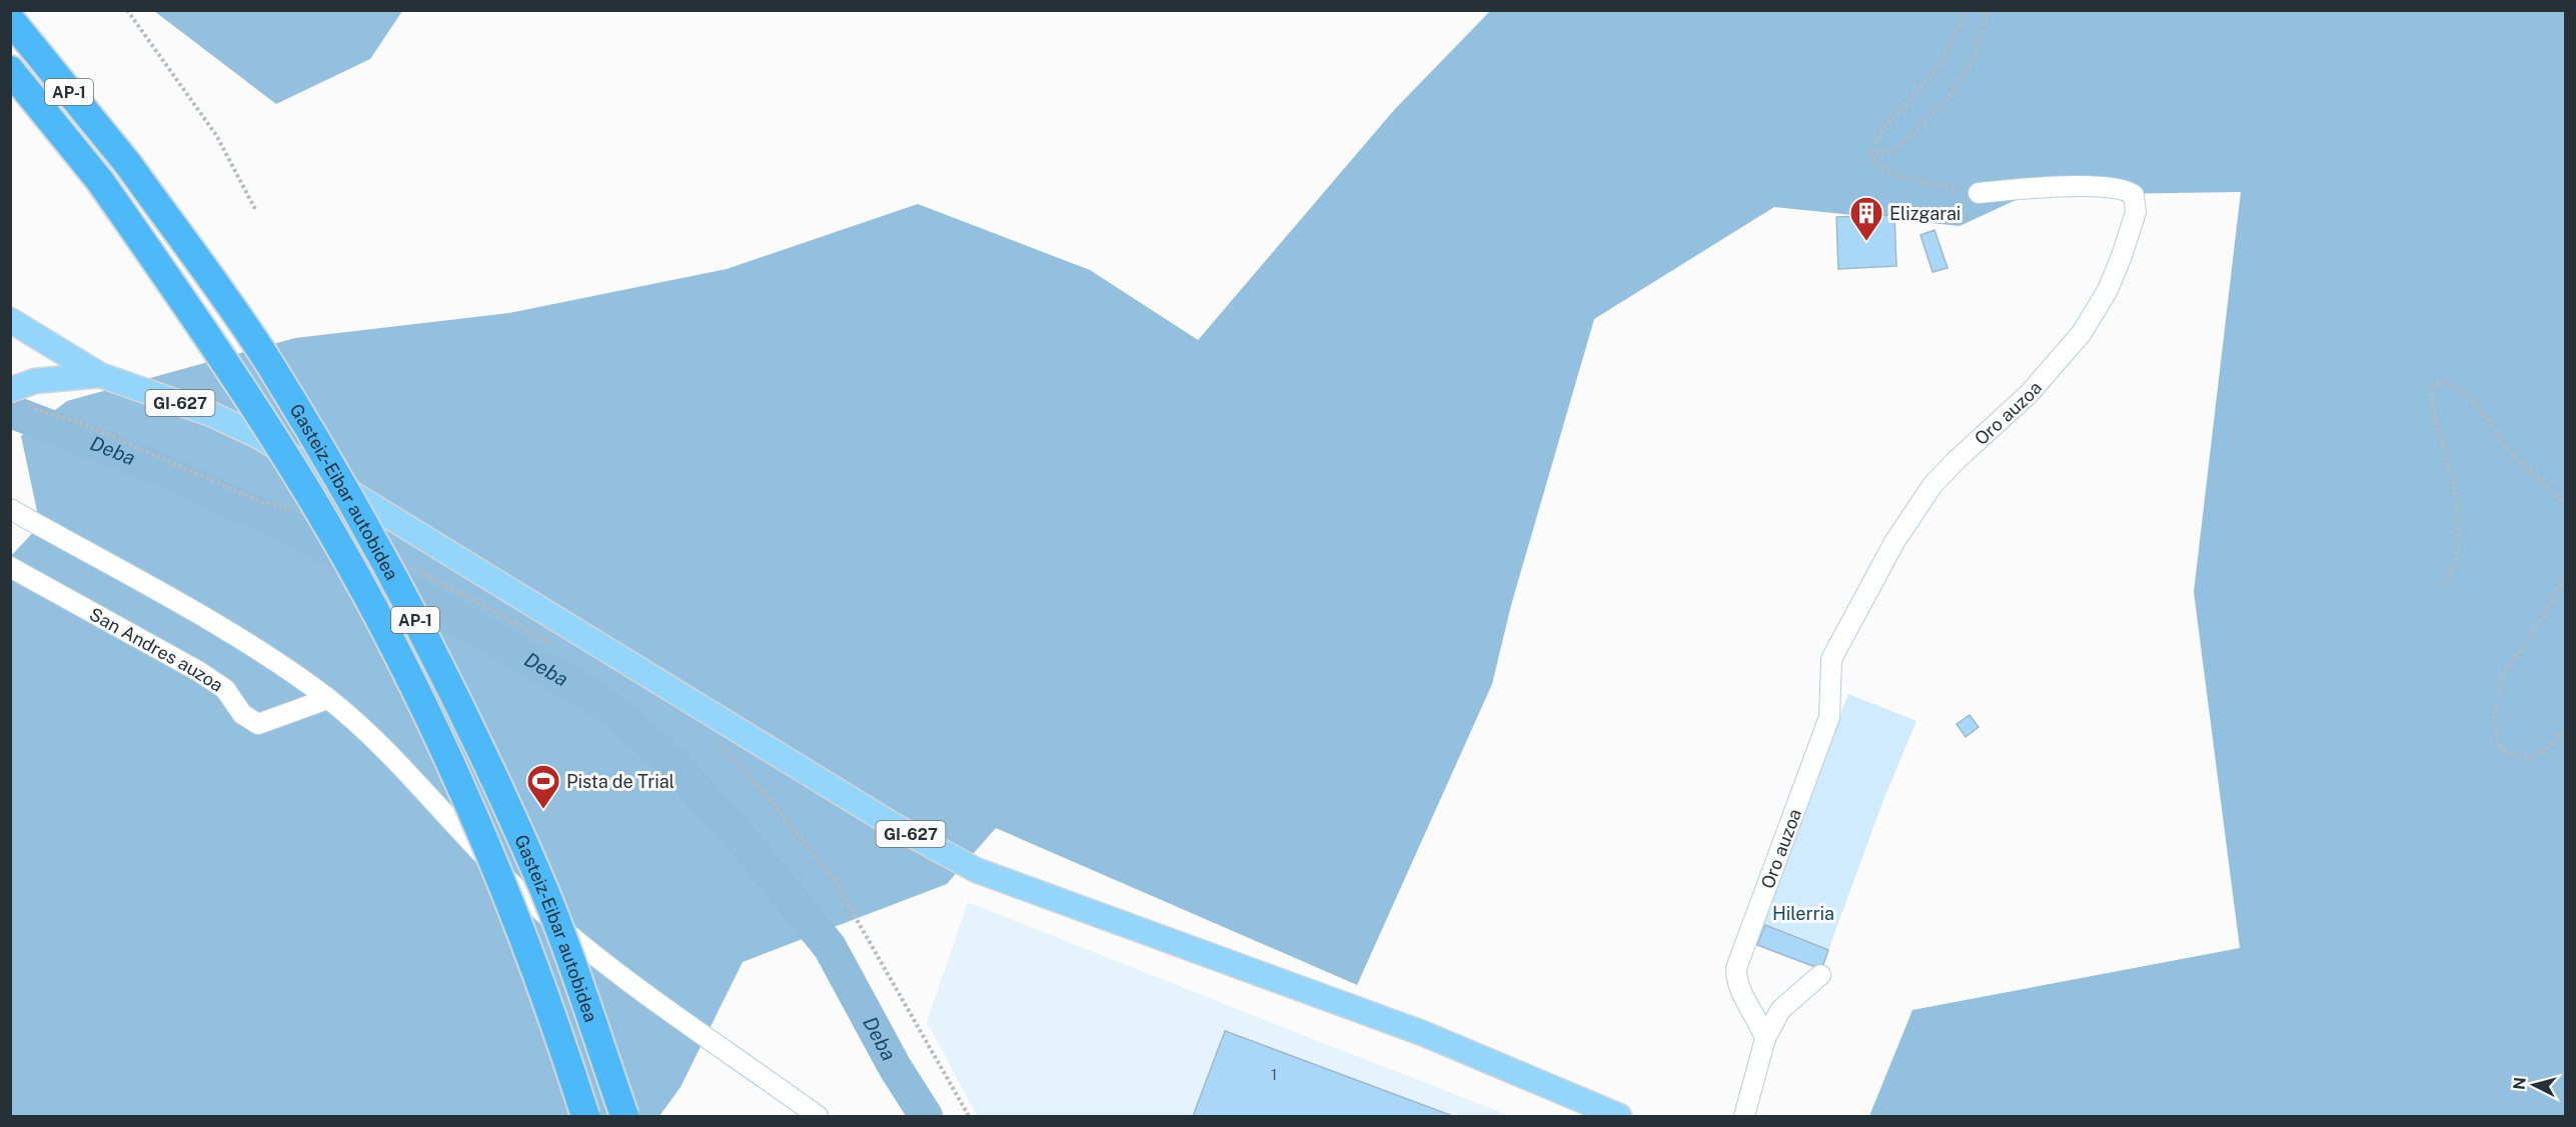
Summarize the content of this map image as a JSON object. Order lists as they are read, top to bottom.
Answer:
{
  "streets": {
    "highway": ["AP-1", "Gasteiz-Eibar autobidea"],
    "main road": ["GI-627"],
    "street": ["Oro auzoa", "San Andres auzoa"]
  },
  "water": ["Deba"],
  "parks": ["Hilerria"],
  "places": {
    "building": ["Elizgarai"],
    "sports": ["Pista de Trial"]
  },
  "house_numbers": ["1"],
  "north": "left"
}
